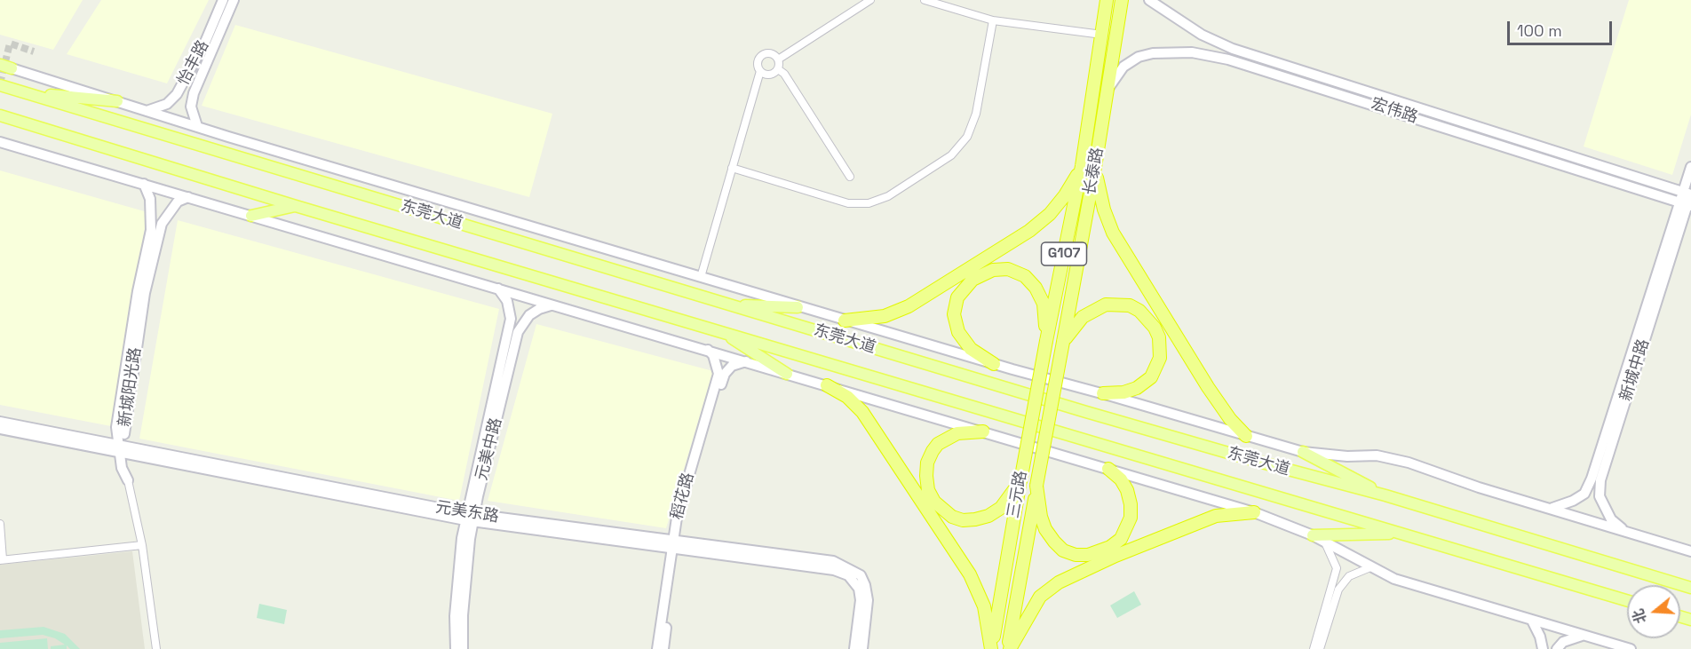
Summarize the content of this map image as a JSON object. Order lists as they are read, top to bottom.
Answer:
{
  "streets": {
    "highway": ["长泰路", "G107", "三元路"],
    "main road": ["东莞大道"],
    "street": [
      "怡丰路",
      "宏伟路",
      "新城中路",
      "新城阳光路",
      "元美中路",
      "稻花路",
      "元美东路"
    ]
  },
  "crossings": [
    ["宏伟路", "长泰路"],
    ["宏伟路", "新城中路"],
    ["长泰路", "三元路"],
    ["新城阳光路", "元美东路"],
    ["元美中路", "元美东路"],
    ["稻花路", "元美东路"]
  ],
  "scale_bar": "100 m",
  "north": "left"
}
